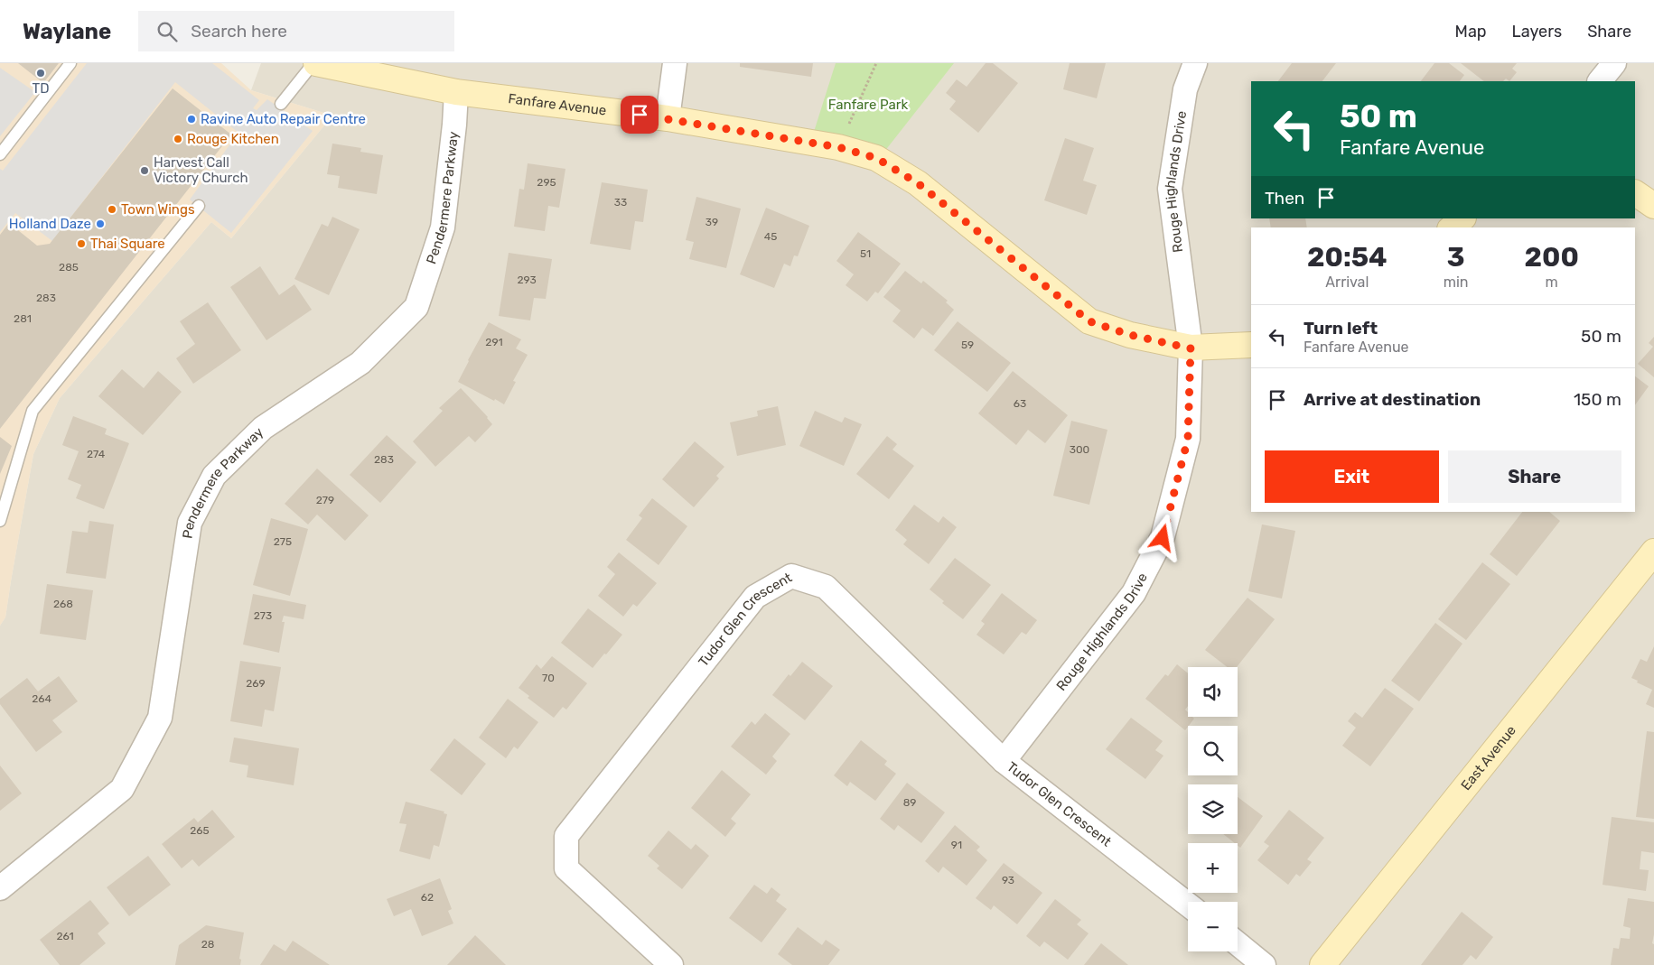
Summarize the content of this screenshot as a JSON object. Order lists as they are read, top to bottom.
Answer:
{
  "streets": {
    "street": [
      "Fanfare Avenue",
      "Rouge Highlands Drive",
      "Pendermere Parkway",
      "Tudor Glen Crescent",
      "East Avenue"
    ]
  },
  "crossings": [
    ["Fanfare Avenue", "Rouge Highlands Drive"],
    ["Fanfare Avenue", "Pendermere Parkway"],
    ["Rouge Highlands Drive", "Tudor Glen Crescent"]
  ],
  "parks": ["Fanfare Park"],
  "places": [
    "TD",
    "Ravine Auto Repair Centre",
    "Rouge Kitchen",
    "Harvest Call Victory Church",
    "Town Wings",
    "Holland Daze",
    "Thai Square"
  ],
  "house_numbers": [
    "295",
    "33",
    "39",
    "45",
    "51",
    "285",
    "293",
    "283",
    "281",
    "291",
    "59",
    "63",
    "300",
    "274",
    "283",
    "279",
    "275",
    "268",
    "273",
    "70",
    "269",
    "264",
    "89",
    "265",
    "91",
    "93",
    "62",
    "261",
    "28"
  ],
  "page": {
    "header": "Waylane",
    "search": "Search here",
    "nav": ["Map", "Layers", "Share"],
    "turn": ["50 m", "Fanfare Avenue"],
    "then": "Then",
    "eta": [
      "20:54",
      "Arrival",
      "3",
      "min",
      "200",
      "m"
    ],
    "list": [
      {
        "name": "Turn left",
        "note": "Fanfare Avenue",
        "value": "50 m"
      },
      {
        "name": "Arrive at destination",
        "value": "150 m"
      }
    ],
    "buttons": ["Exit", "Share"],
    "map_buttons": ["+", "−"]
  }
}
